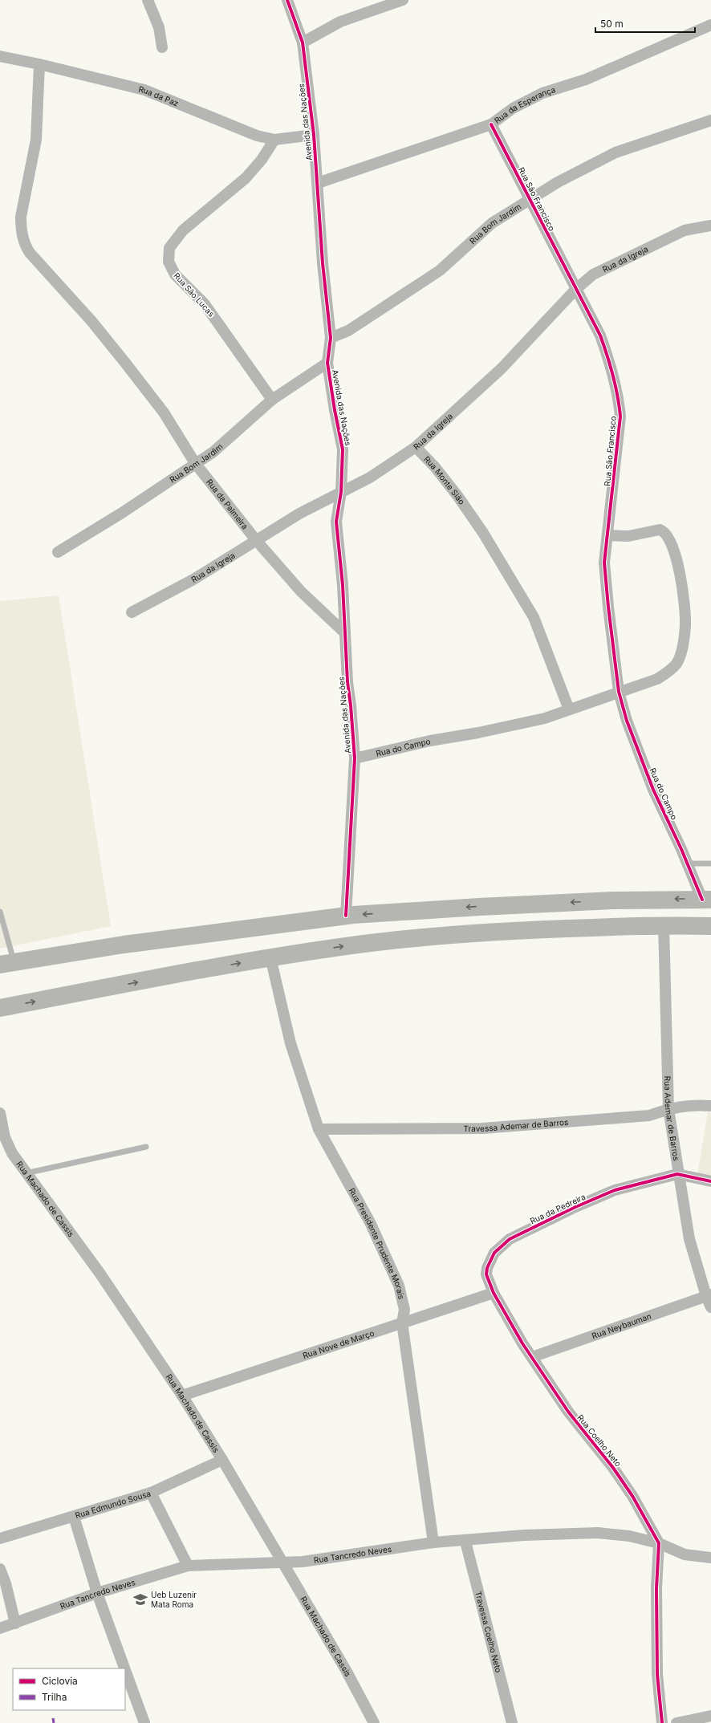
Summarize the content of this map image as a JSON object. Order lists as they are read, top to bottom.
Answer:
{
  "streets": {
    "street": [
      "Rua da Paz",
      "Rua da Esperança",
      "Avenida das Nações",
      "Rua São Francisco",
      "Rua Bom Jardim",
      "Rua da Igreja",
      "Rua São Lucas",
      "Rua Monte Sião",
      "Rua da Palmeira",
      "Rua do Campo",
      "Rua Ademar de Barros",
      "Travessa Ademar de Barros",
      "Rua Machado de Cassis",
      "Rua da Pedreira",
      "Rua Presidente Prudente Morais",
      "Rua Neybauman",
      "Rua Nove de Março",
      "Rua Coelho Neto",
      "Rua Edmundo Sousa",
      "Rua Tancredo Neves",
      "Travessa Coelho Neto"
    ]
  },
  "crossings": [
    ["Rua da Paz", "Avenida das Nações"],
    ["Rua da Paz", "Rua São Lucas"],
    ["Rua da Paz", "Rua da Palmeira"],
    ["Rua da Esperança", "Avenida das Nações"],
    ["Rua da Esperança", "Rua São Francisco"],
    ["Avenida das Nações", "Rua Bom Jardim"],
    ["Avenida das Nações", "Rua da Igreja"],
    ["Avenida das Nações", "Rua da Palmeira"],
    ["Avenida das Nações", "Rua do Campo"],
    ["Rua São Francisco", "Rua Bom Jardim"],
    ["Rua São Francisco", "Rua da Igreja"],
    ["Rua São Francisco", "Rua do Campo"],
    ["Rua Bom Jardim", "Rua São Lucas"],
    ["Rua Bom Jardim", "Rua da Palmeira"],
    ["Rua da Igreja", "Rua Monte Sião"],
    ["Rua da Igreja", "Rua da Palmeira"],
    ["Rua Monte Sião", "Rua do Campo"],
    ["Rua Ademar de Barros", "Travessa Ademar de Barros"],
    ["Rua Ademar de Barros", "Rua da Pedreira"],
    ["Rua Ademar de Barros", "Rua Neybauman"],
    ["Travessa Ademar de Barros", "Rua Presidente Prudente Morais"],
    ["Rua Machado de Cassis", "Rua Nove de Março"],
    ["Rua Machado de Cassis", "Rua Edmundo Sousa"],
    ["Rua Machado de Cassis", "Rua Tancredo Neves"],
    ["Rua da Pedreira", "Rua Nove de Março"],
    ["Rua da Pedreira", "Rua Coelho Neto"],
    ["Rua Presidente Prudente Morais", "Rua Nove de Março"],
    ["Rua Presidente Prudente Morais", "Rua Tancredo Neves"],
    ["Rua Neybauman", "Rua Coelho Neto"],
    ["Rua Nove de Março", "Rua Coelho Neto"],
    ["Rua Coelho Neto", "Rua Tancredo Neves"],
    ["Rua Tancredo Neves", "Travessa Coelho Neto"]
  ],
  "places": {
    "school or university": ["Ueb Luzenir Mata Roma"]
  },
  "legend": ["Ciclovia", "Trilha"],
  "scale_bar": "50 m"
}
